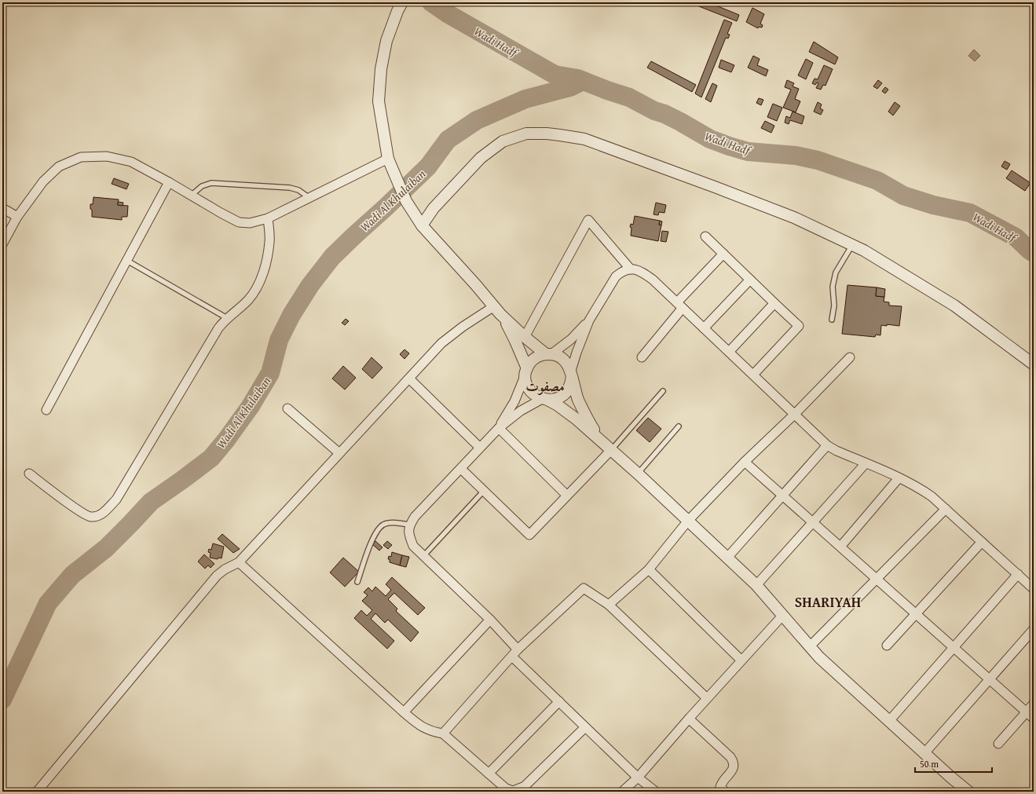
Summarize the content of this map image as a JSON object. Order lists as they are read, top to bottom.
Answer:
{
  "districts": ["مصفوت", "SHARIYAH"],
  "water": ["Wadi Hadf", "Wadi Al Khulaiban"],
  "scale_bar": "50 m"
}
